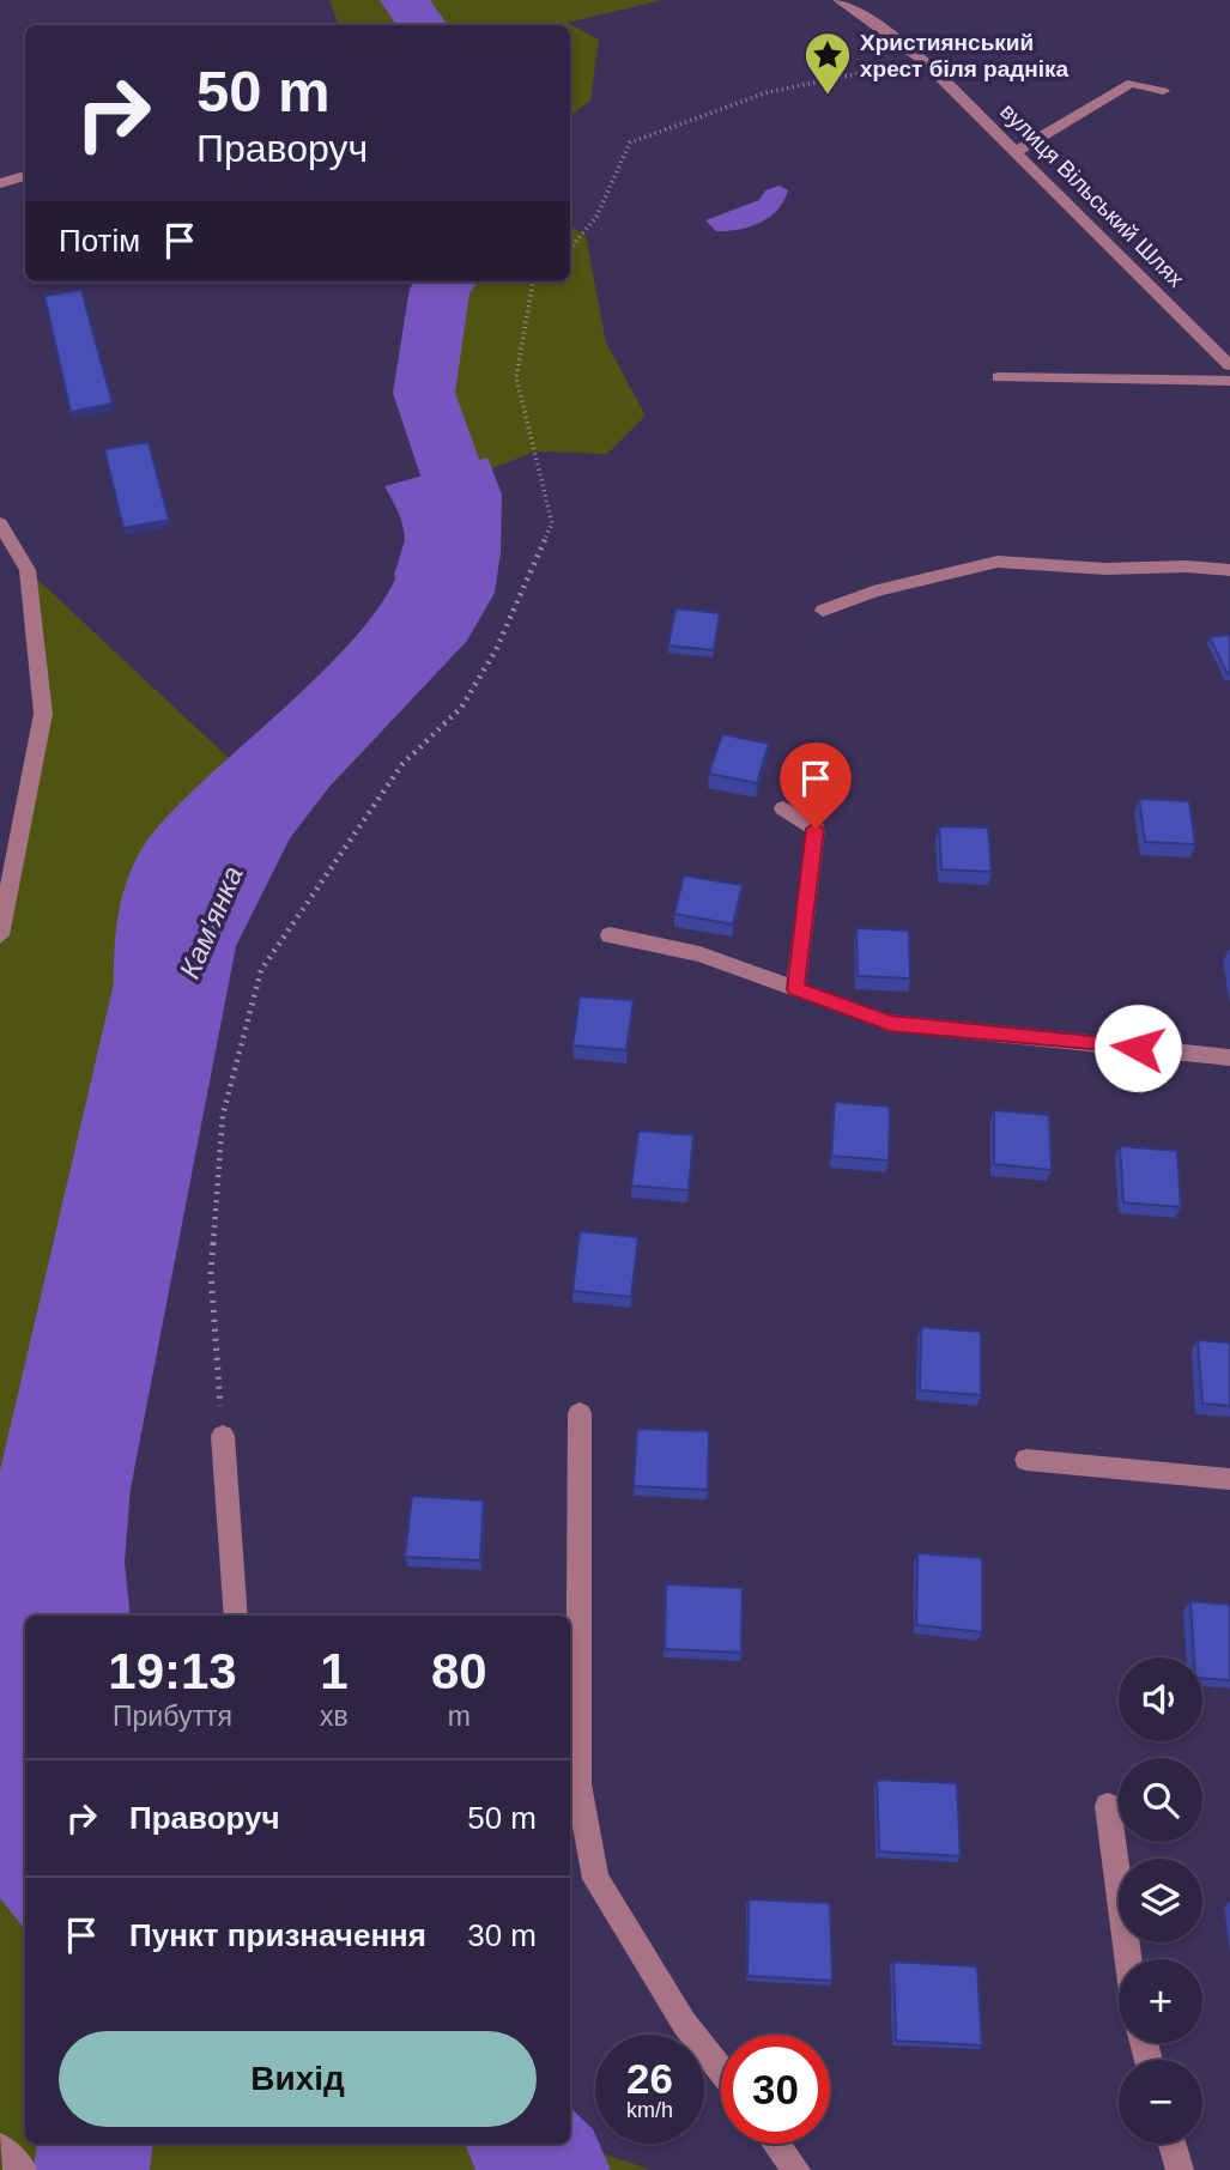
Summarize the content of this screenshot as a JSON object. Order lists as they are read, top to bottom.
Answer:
{
  "streets": {
    "street": ["вулиця Вільський Шлях"]
  },
  "water": ["Кам'янка"],
  "places": {
    "place": ["Християнський хрест біля радніка"]
  },
  "page": {
    "turn": ["50 m", "Праворуч"],
    "then": "Потім",
    "eta": [
      "19:13",
      "Прибуття",
      "1",
      "хв",
      "80",
      "m"
    ],
    "map_buttons": ["+", "−"],
    "list": [
      {
        "name": "Праворуч",
        "value": "50 m"
      },
      {
        "name": "Пункт призначення",
        "value": "30 m"
      }
    ],
    "buttons": "Вихід",
    "speed": "26 km/h",
    "limit": "30"
  }
}
